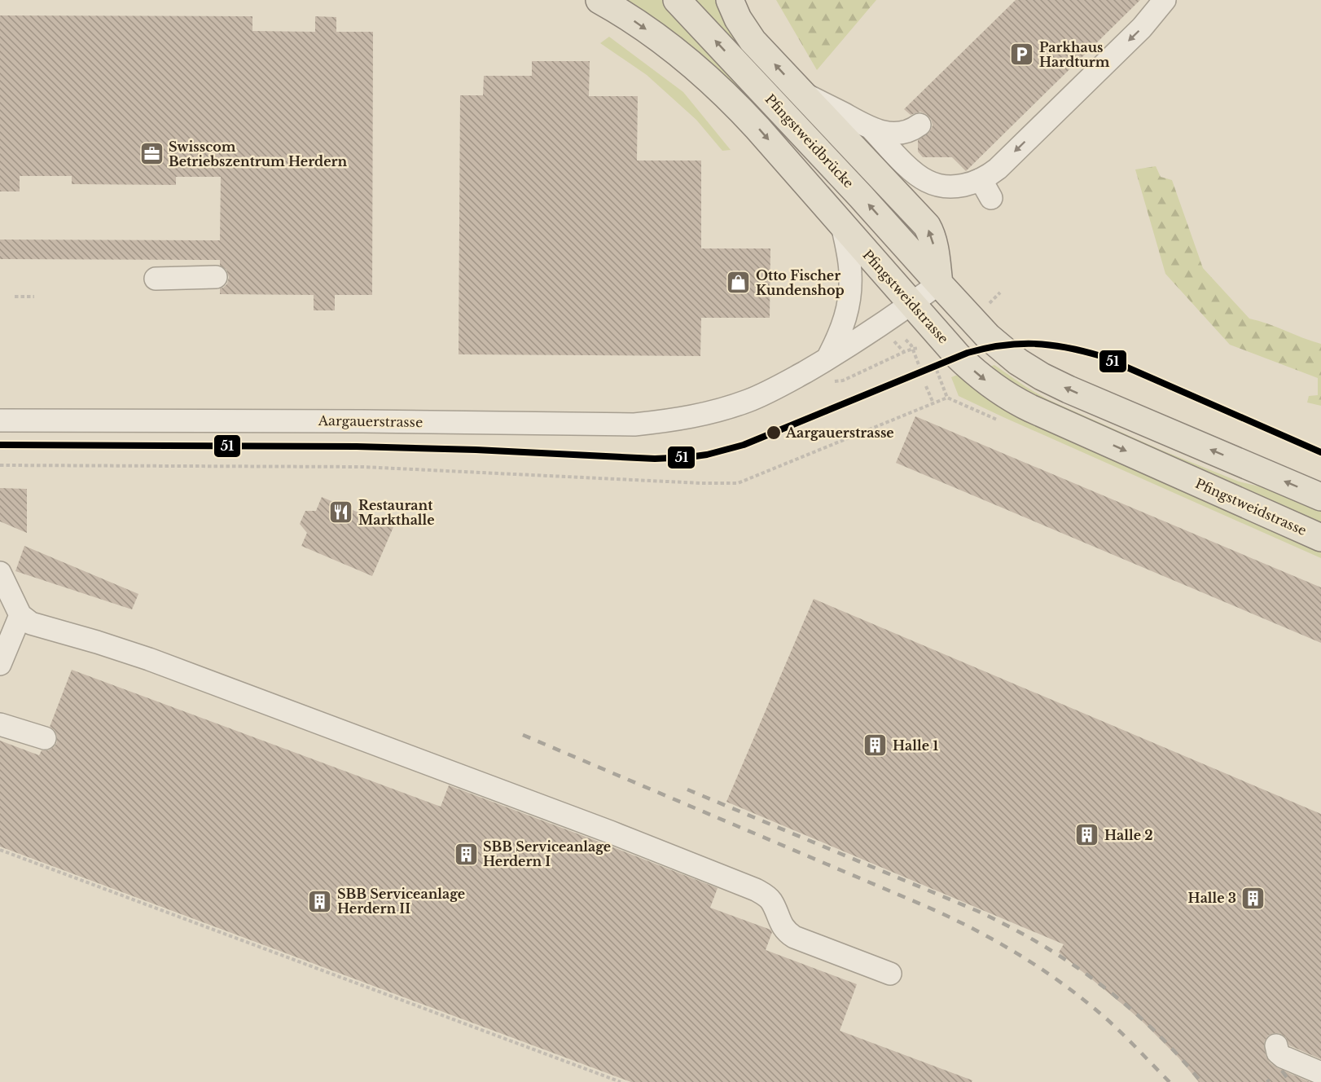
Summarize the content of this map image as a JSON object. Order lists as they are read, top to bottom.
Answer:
{
  "streets": {
    "main road": ["Pfingstweidbrücke", "Pfingstweidstrasse"],
    "street": ["Aargauerstrasse"]
  },
  "crossings": [
    ["Pfingstweidbrücke", "Aargauerstrasse"],
    ["Pfingstweidstrasse", "Aargauerstrasse"]
  ],
  "places": {
    "parking": ["Parkhaus Hardturm"],
    "office": ["Swisscom Betriebszentrum Herdern"],
    "shop": ["Otto Fischer Kundenshop"],
    "other": ["Aargauerstrasse"],
    "restaurant": ["Restaurant Markthalle"],
    "building": [
      "Halle 1",
      "Halle 2",
      "SBB Serviceanlage Herdern I",
      "Halle 3",
      "SBB Serviceanlage Herdern II"
    ]
  },
  "lines": ["transit line 51"]
}
